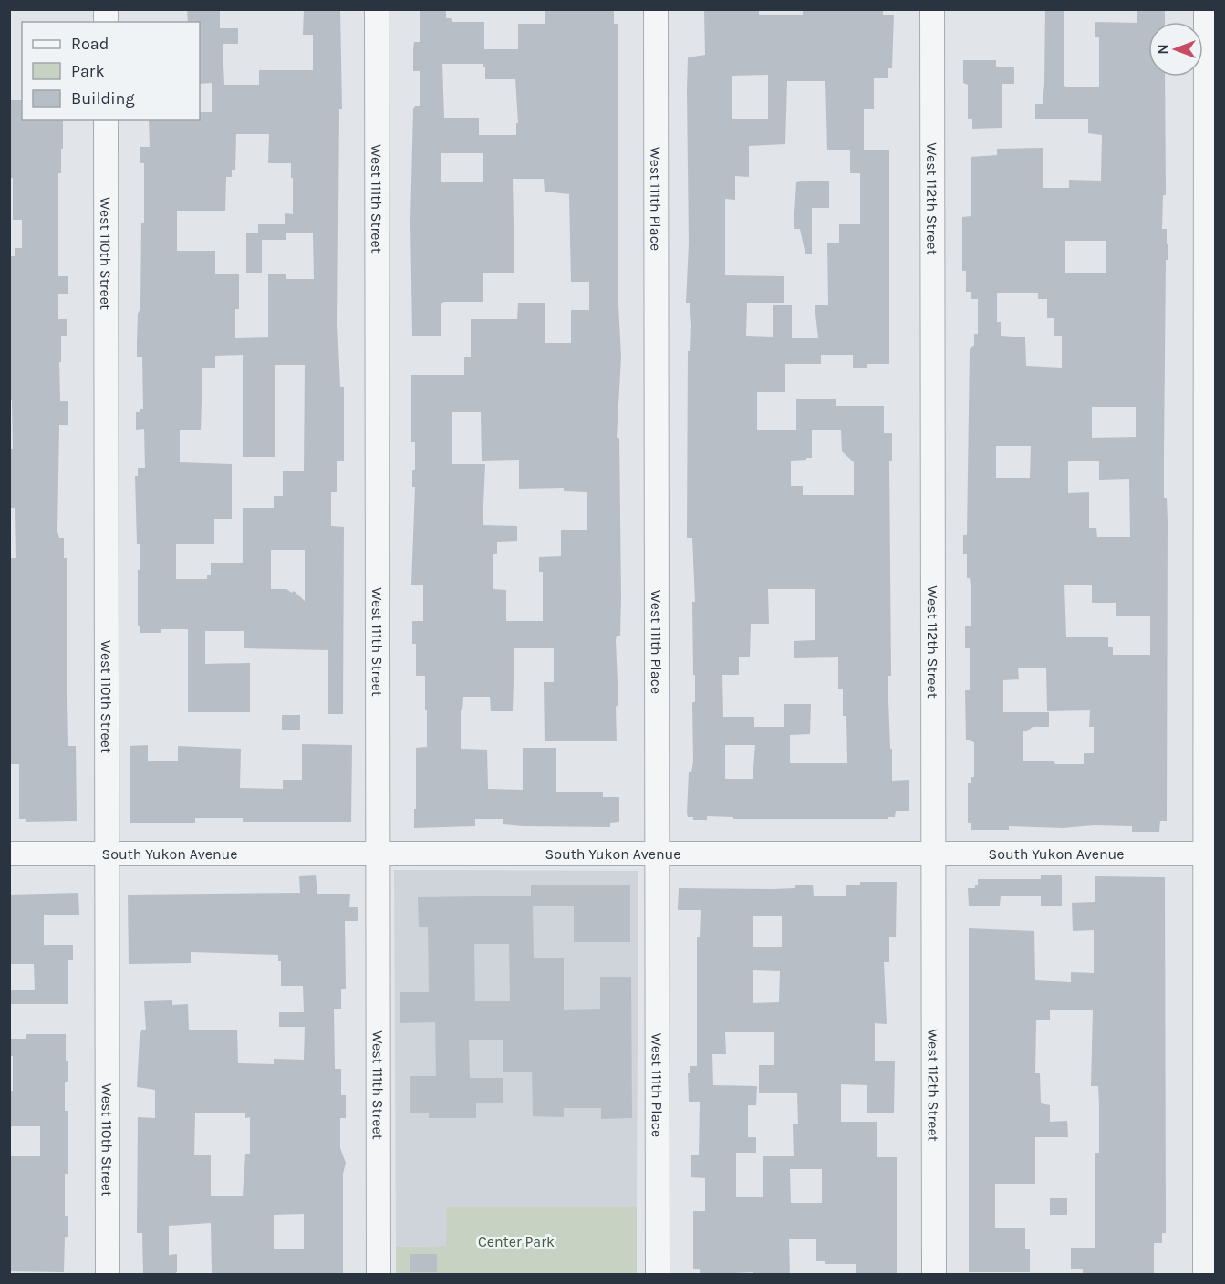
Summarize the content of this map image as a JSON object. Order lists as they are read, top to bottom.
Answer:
{
  "streets": {
    "street": [
      "West 111th Street",
      "West 111th Place",
      "West 112th Street",
      "West 110th Street",
      "South Yukon Avenue"
    ]
  },
  "crossings": [
    ["West 111th Street", "South Yukon Avenue"],
    ["West 111th Place", "South Yukon Avenue"],
    ["West 112th Street", "South Yukon Avenue"],
    ["West 110th Street", "South Yukon Avenue"]
  ],
  "parks": ["Center Park"],
  "legend": ["Road", "Park", "Building"],
  "north": "left"
}
